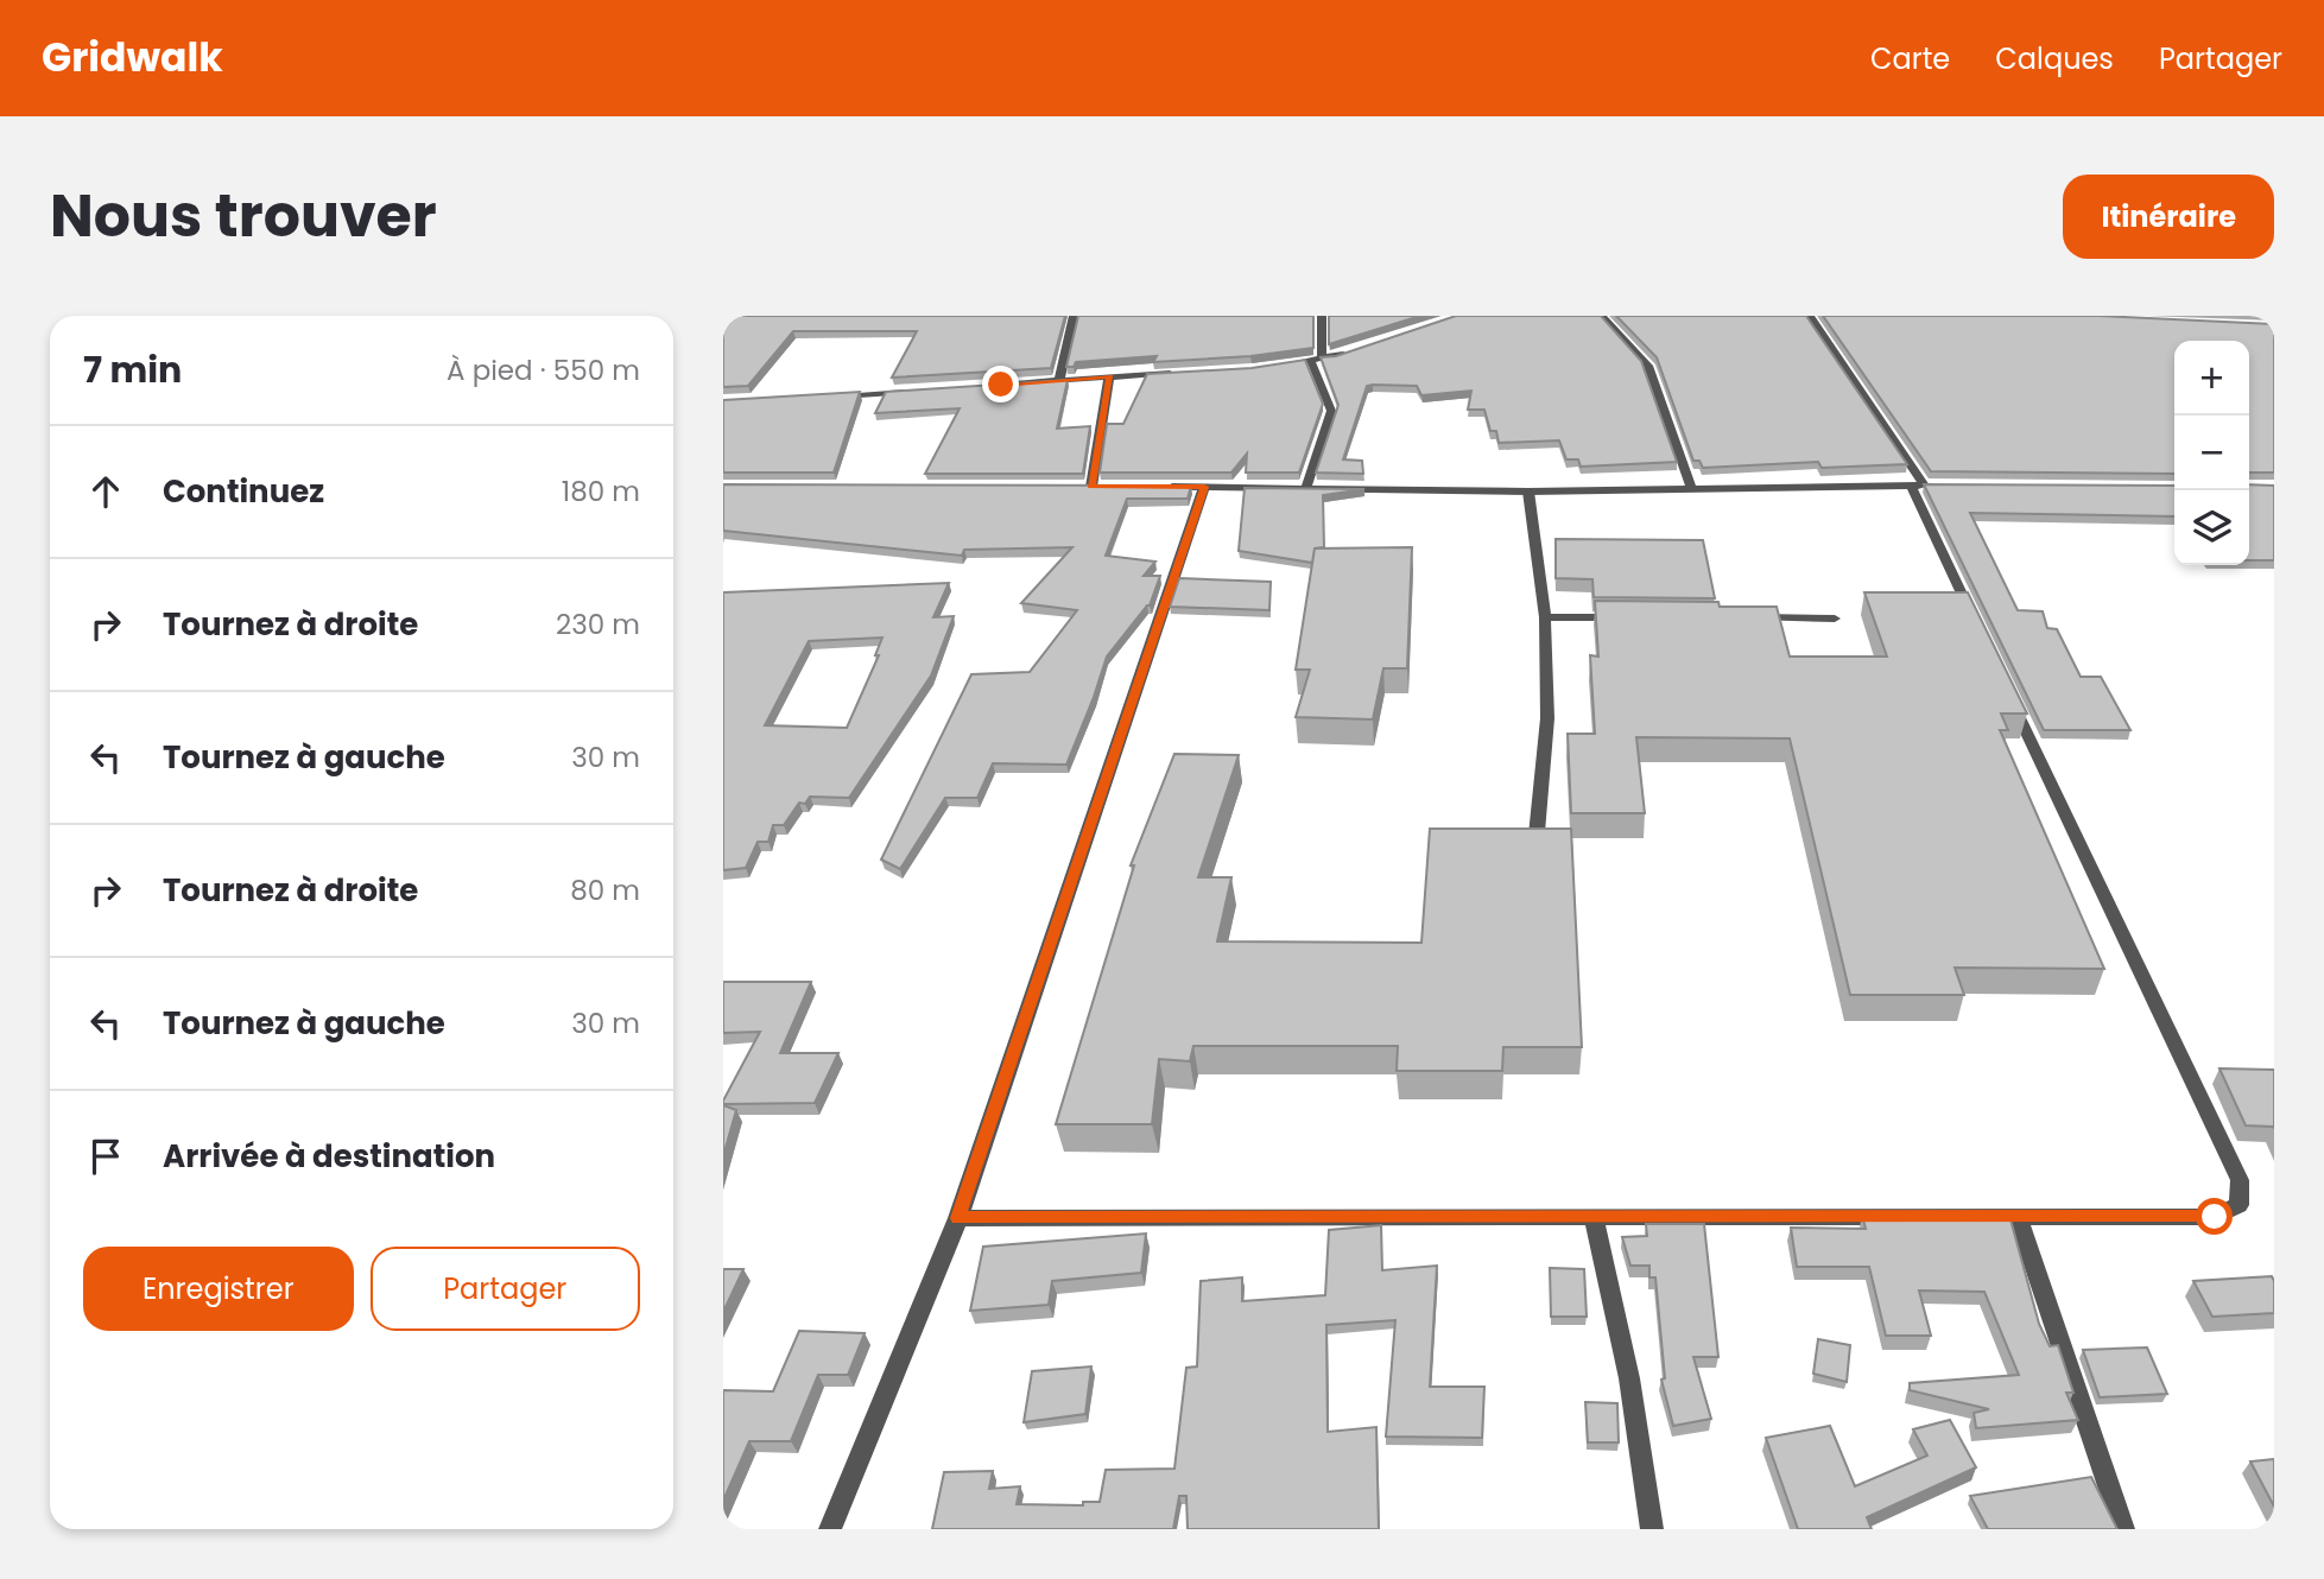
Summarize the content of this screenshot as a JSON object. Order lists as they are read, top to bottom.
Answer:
{
  "page": {
    "header": "Gridwalk",
    "nav": ["Carte", "Calques", "Partager"],
    "title": "Nous trouver",
    "buttons": [
      "Itinéraire",
      ["Enregistrer", "Partager"]
    ],
    "heading": ["7 min", "À pied · 550 m"],
    "map_buttons": ["+", "−"],
    "list": [
      ["Continuez", "180 m"],
      ["Tournez à droite", "230 m"],
      ["Tournez à gauche", "30 m"],
      ["Tournez à droite", "80 m"],
      ["Tournez à gauche", "30 m"],
      "Arrivée à destination"
    ]
  }
}
